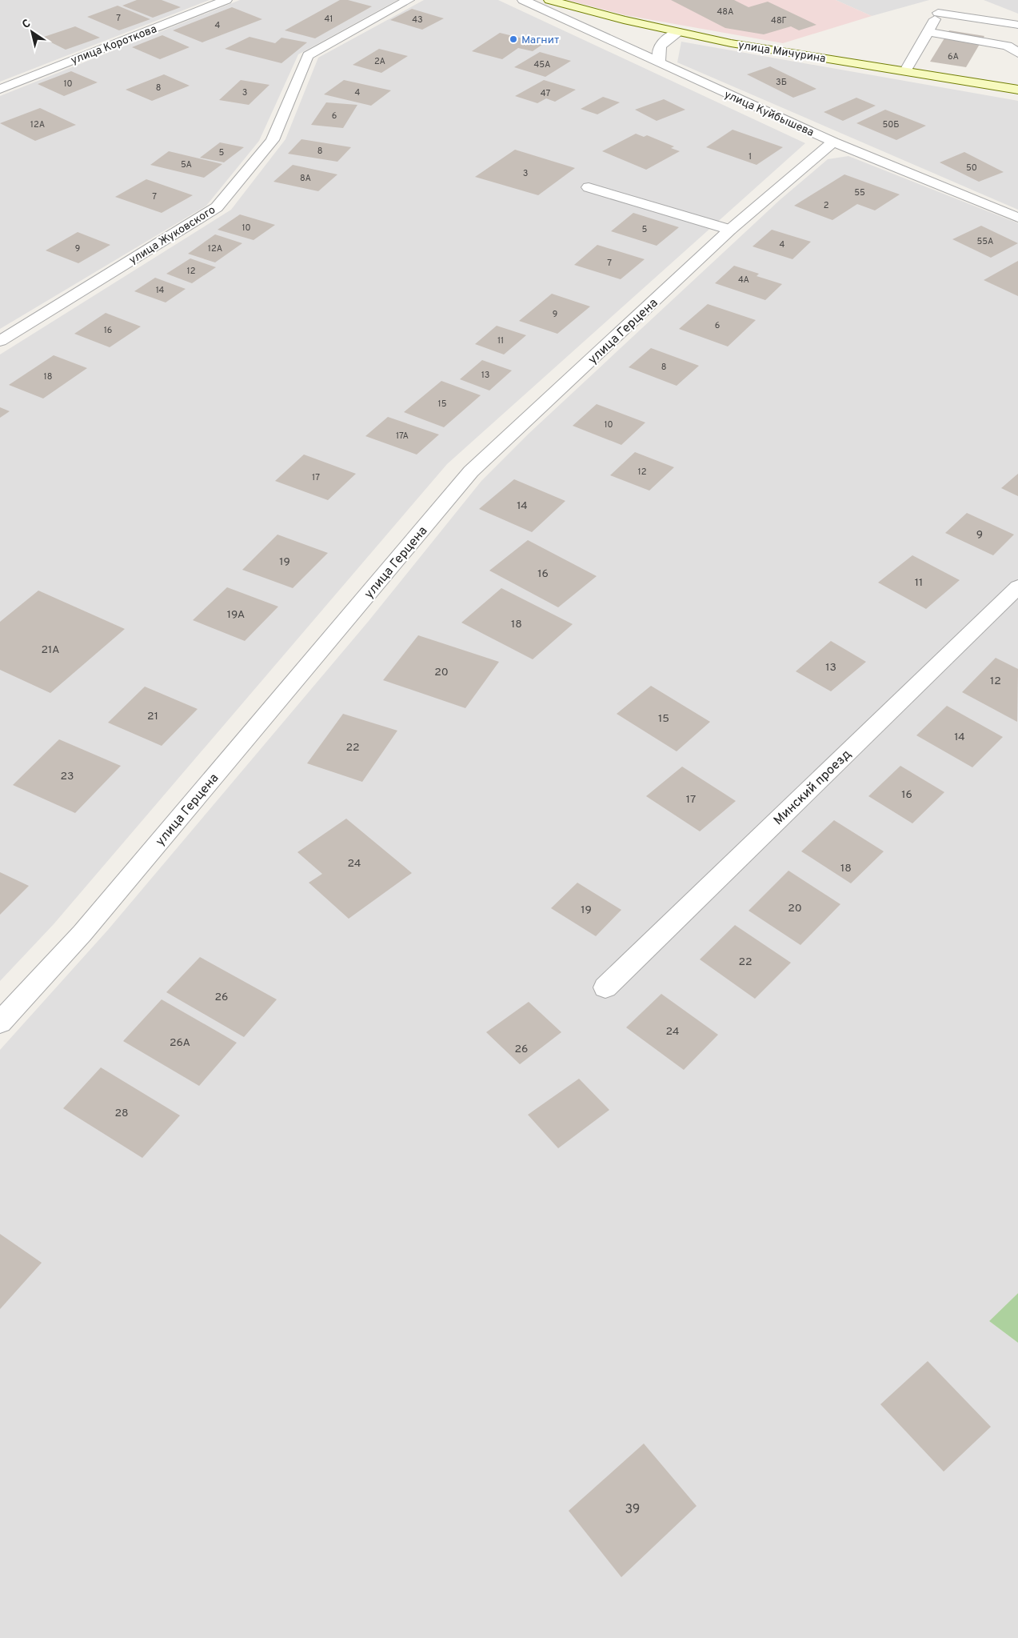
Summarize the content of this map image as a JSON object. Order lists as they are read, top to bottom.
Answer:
{
  "streets": {
    "street": [
      "улица Короткова",
      "улица Мичурина",
      "улица Куйбышева",
      "улица Жуковского",
      "улица Герцена",
      "Минский проезд"
    ]
  },
  "crossings": [
    ["улица Куйбышева", "улица Герцена"]
  ],
  "places": ["Магнит"],
  "house_numbers": [
    "48А",
    "7",
    "41",
    "43",
    "48Г",
    "4",
    "6А",
    "2А",
    "45А",
    "3Б",
    "10",
    "8",
    "3",
    "4",
    "47",
    "6",
    "12А",
    "50Б",
    "8",
    "5",
    "1",
    "5А",
    "50",
    "3",
    "8А",
    "55",
    "7",
    "2",
    "10",
    "5",
    "55А",
    "4",
    "9",
    "12А",
    "7",
    "12",
    "4А",
    "14",
    "9",
    "6",
    "16",
    "11",
    "8",
    "13",
    "18",
    "15",
    "10",
    "17А",
    "12",
    "17",
    "14",
    "9",
    "19",
    "16",
    "11",
    "19А",
    "18",
    "21А",
    "13",
    "20",
    "12",
    "21",
    "15",
    "14",
    "22",
    "23",
    "16",
    "17",
    "24",
    "18",
    "20",
    "19",
    "22",
    "26",
    "24",
    "26А",
    "26",
    "28",
    "39"
  ],
  "north": "top left"
}
